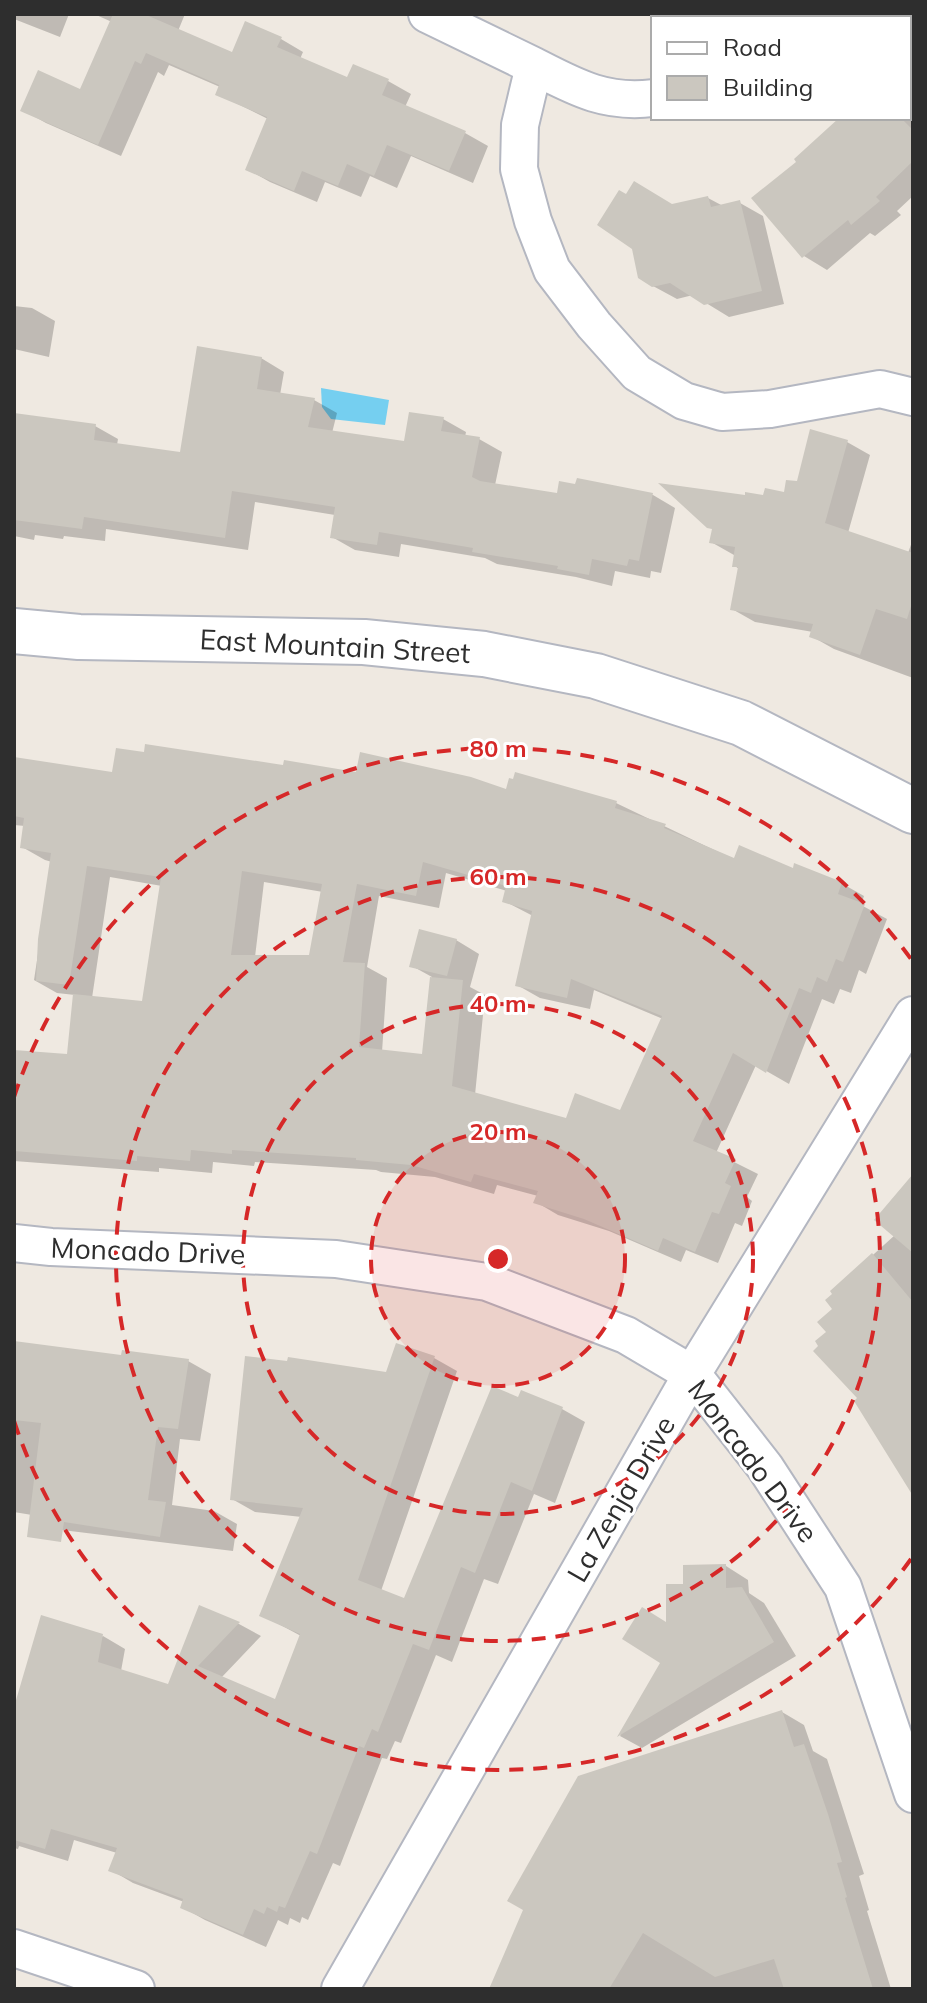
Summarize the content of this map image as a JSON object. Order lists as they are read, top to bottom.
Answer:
{
  "streets": {
    "street": ["East Mountain Street", "Moncado Drive", "La Zenja Drive"]
  },
  "crossings": [
    ["Moncado Drive", "La Zenja Drive"]
  ],
  "legend": ["Road", "Building"],
  "rings": [
    "80 m",
    "60 m",
    "40 m",
    "20 m"
  ]
}
